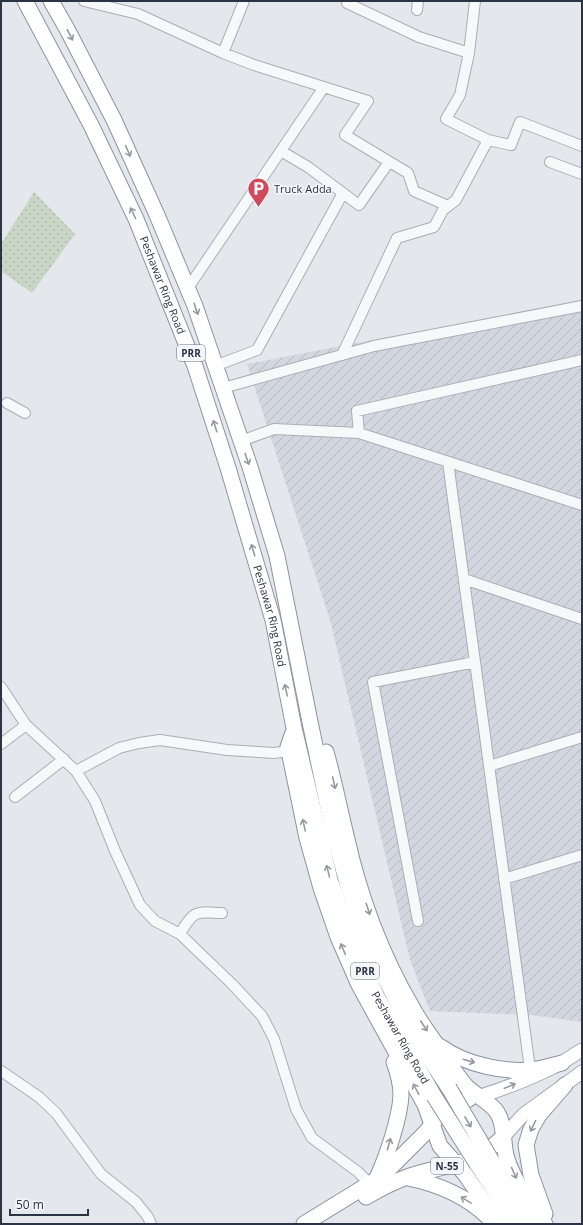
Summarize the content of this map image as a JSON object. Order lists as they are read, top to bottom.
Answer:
{
  "streets": {
    "highway": ["Peshawar Ring Road", "PRR", "N-55"]
  },
  "places": {
    "parking": ["Truck Adda"]
  },
  "scale_bar": "50 m"
}
